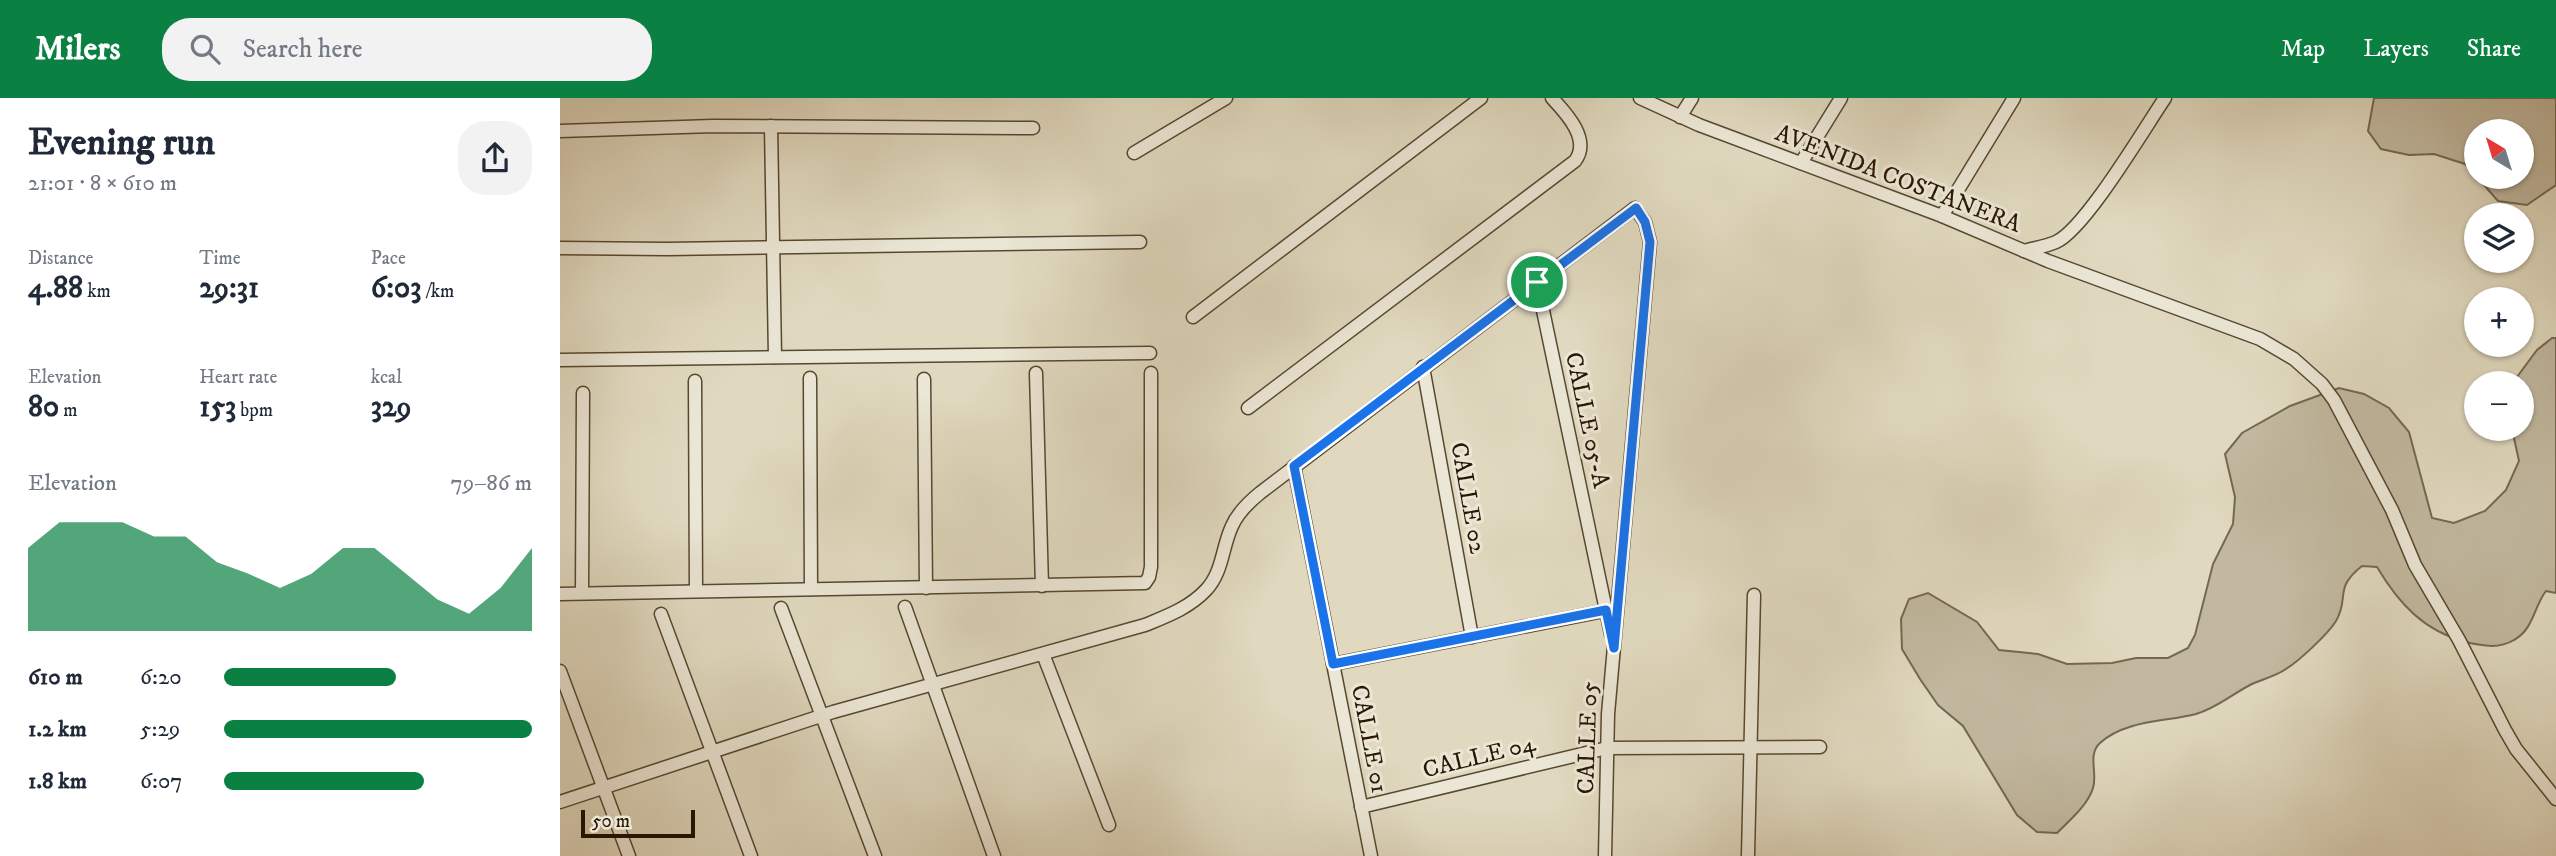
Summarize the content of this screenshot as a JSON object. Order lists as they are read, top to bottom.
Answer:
{
  "streets": {
    "street": [
      "AVENIDA COSTANERA",
      "CALLE 05-A",
      "CALLE 02",
      "CALLE 05",
      "CALLE 01",
      "CALLE 04"
    ]
  },
  "crossings": [
    ["CALLE 05-A", "CALLE 05"],
    ["CALLE 05", "CALLE 04"],
    ["CALLE 01", "CALLE 04"]
  ],
  "scale_bar": "50 m",
  "north": "top left",
  "page": {
    "header": "Milers",
    "search": "Search here",
    "nav": ["Map", "Layers", "Share"],
    "heading": ["Evening run", "21:01 · 8 × 610 m"],
    "map_buttons": ["+", "−"],
    "stats": [
      ["Distance", "4.88 km"],
      ["Time", "29:31"],
      ["Pace", "6:03 /km"],
      ["Elevation", "80 m"],
      ["Heart rate", "153 bpm"],
      ["kcal", "329"]
    ],
    "chart": ["Elevation", "79–86 m"],
    "list": [
      {
        "name": "610 m",
        "note": "6:20"
      },
      {
        "name": "1.2 km",
        "note": "5:29"
      },
      {
        "name": "1.8 km",
        "note": "6:07"
      }
    ],
    "scale": "50 m"
  }
}
